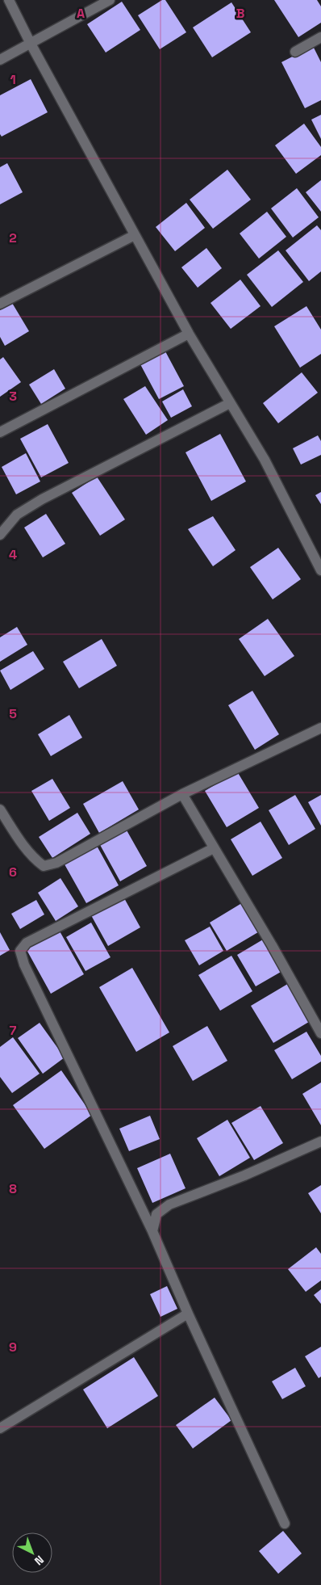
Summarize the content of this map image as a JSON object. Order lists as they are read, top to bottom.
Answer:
{
  "north": "bottom right",
  "grid": {
    "columns": ["A", "B"],
    "rows": [
      "1",
      "2",
      "3",
      "4",
      "5",
      "6",
      "7",
      "8",
      "9"
    ]
  }
}
